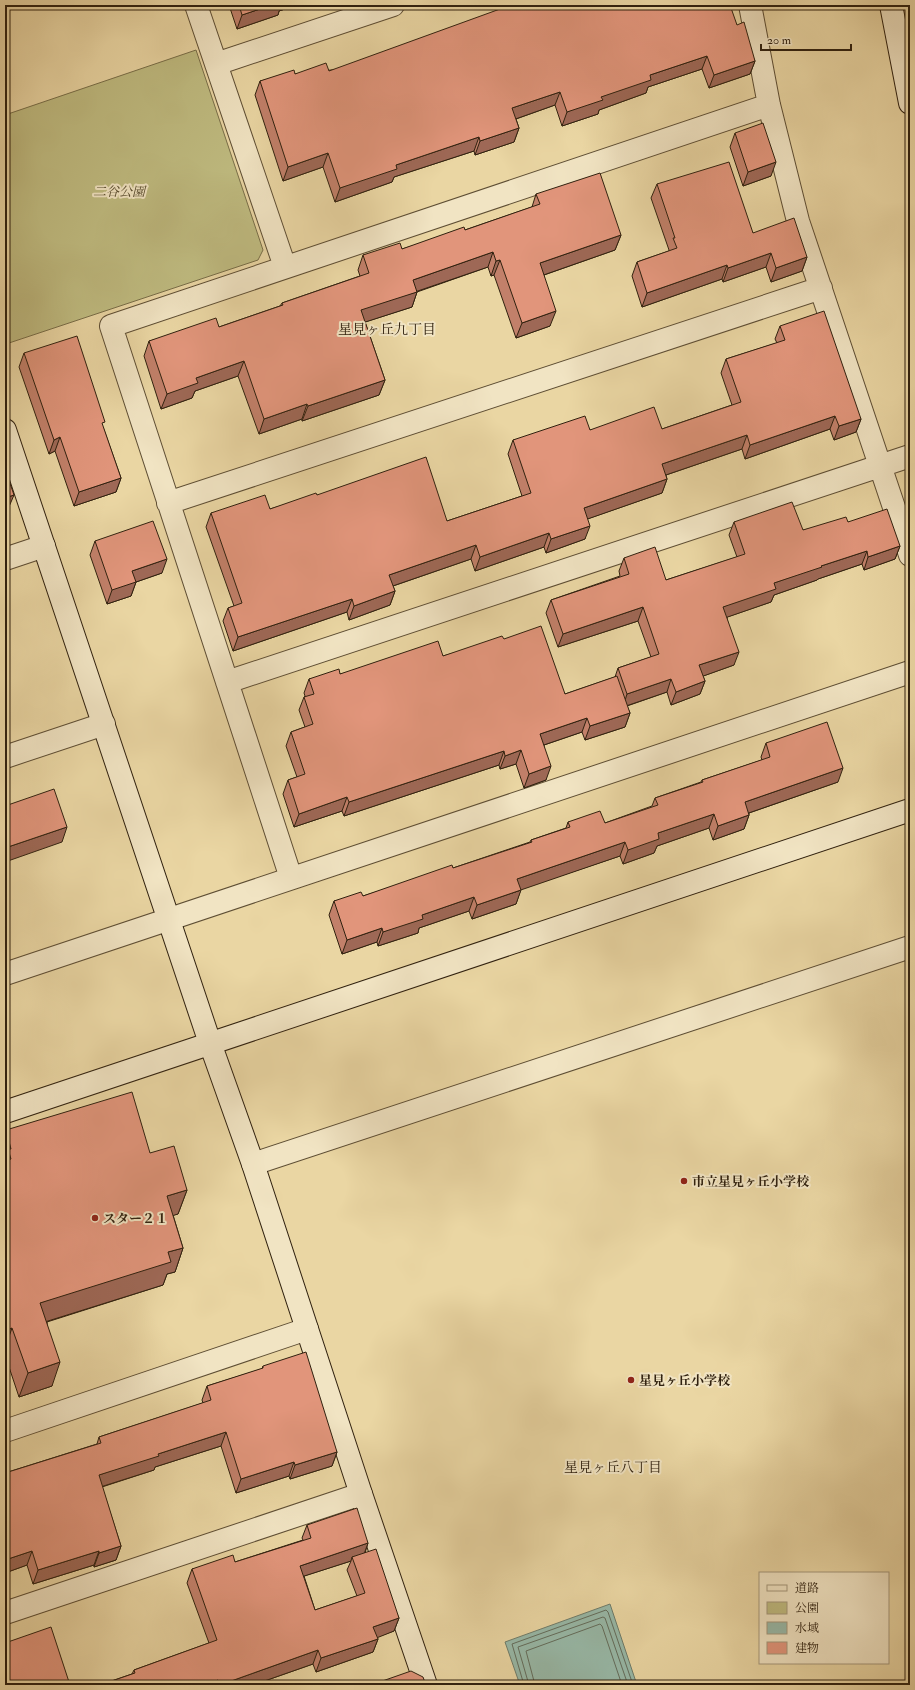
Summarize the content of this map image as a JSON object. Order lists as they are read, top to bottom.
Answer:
{
  "districts": ["星見ヶ丘九丁目", "星見ヶ丘八丁目"],
  "parks": ["二谷公園"],
  "places": ["市立星見ヶ丘小学校", "スター２１", "星見ヶ丘小学校"],
  "legend": [
    "道路",
    "公園",
    "水域",
    "建物"
  ],
  "scale_bar": "20 m"
}
